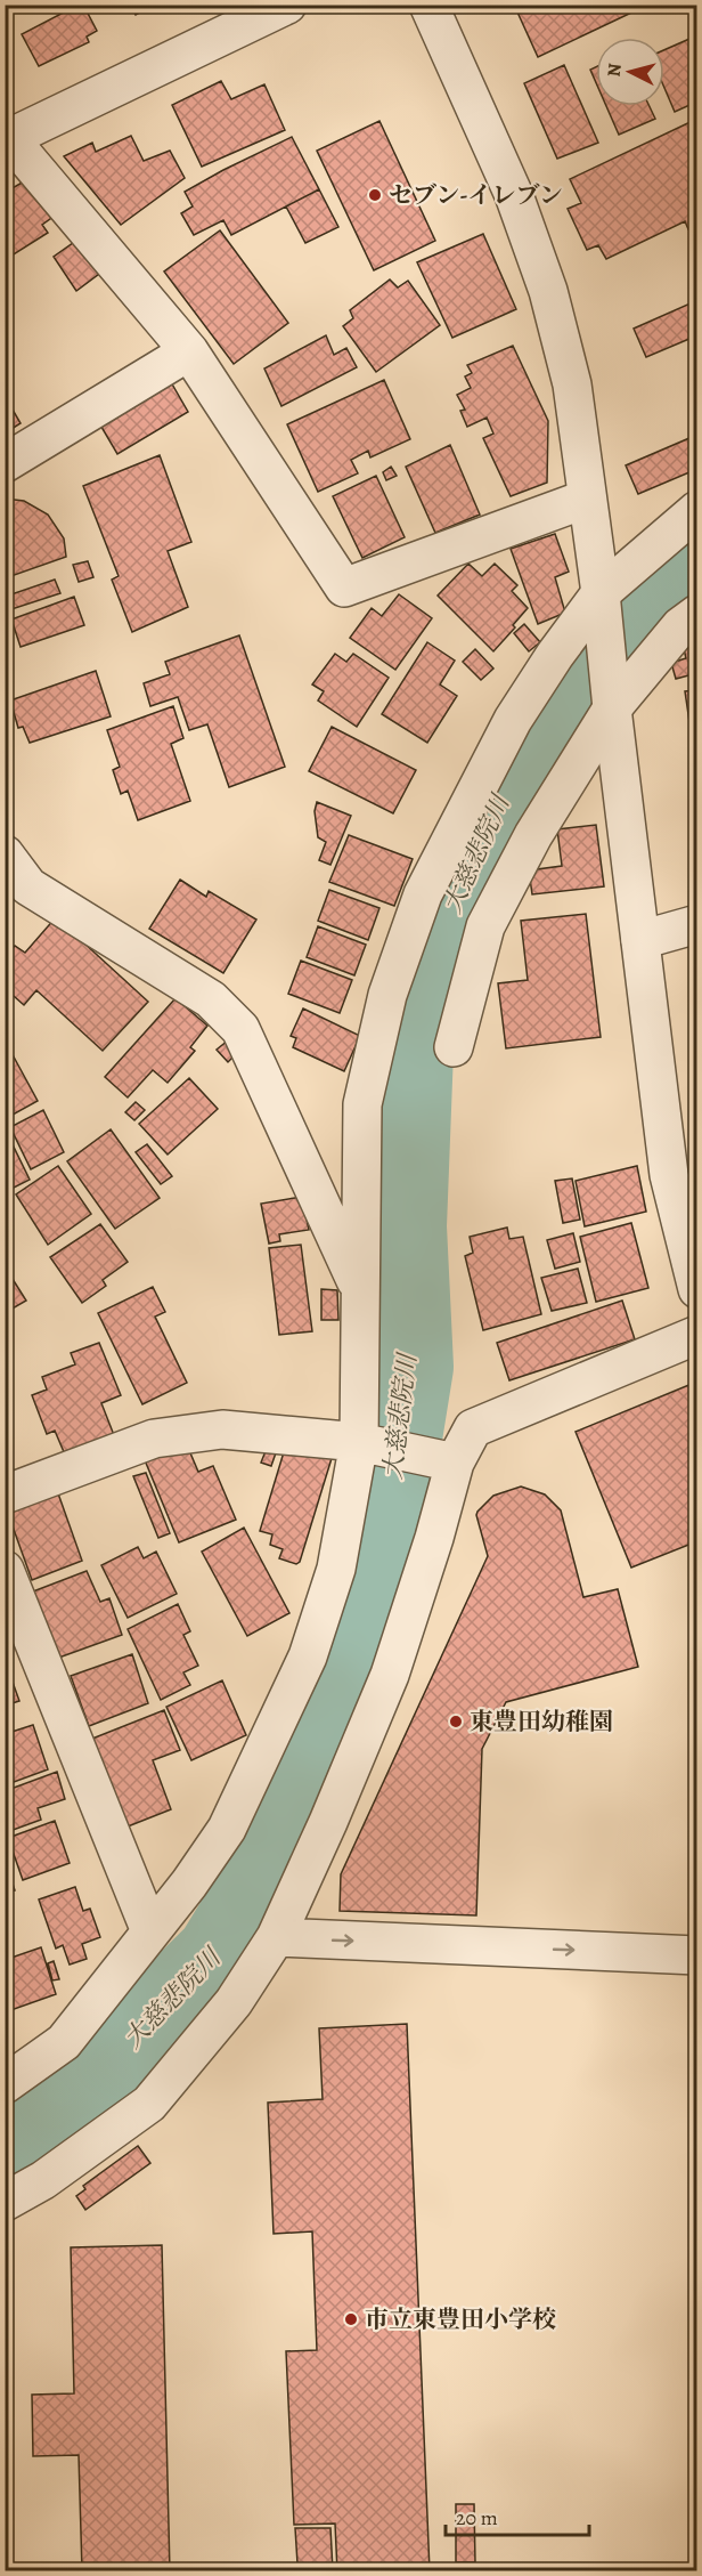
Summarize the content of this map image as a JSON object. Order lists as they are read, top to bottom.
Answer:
{
  "water": ["大慈悲院川"],
  "places": ["セブン-イレブン", "東豊田幼稚園", "市立東豊田小学校"],
  "scale_bar": "20 m",
  "north": "left"
}
